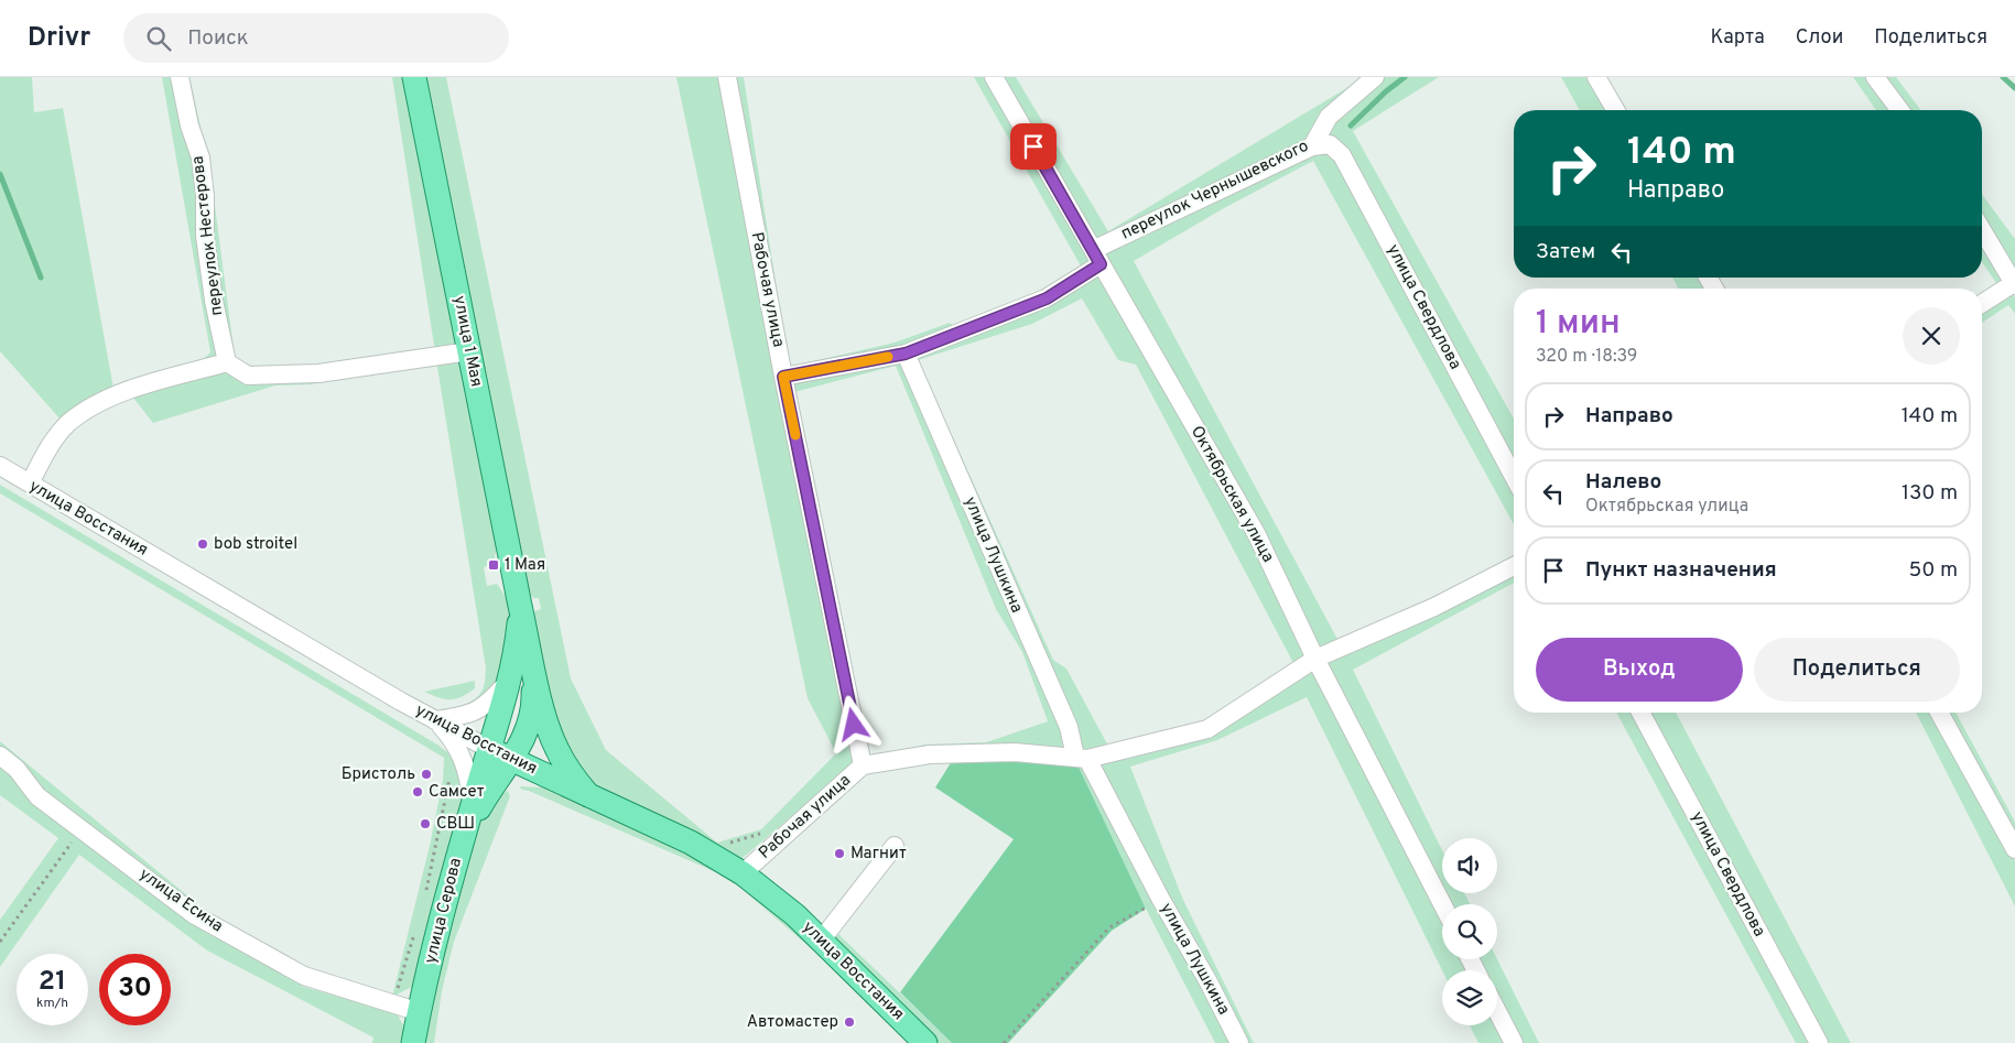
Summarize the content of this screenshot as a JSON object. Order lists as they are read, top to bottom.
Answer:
{
  "streets": {
    "main road": ["улица 1 Мая", "улица Восстания", "улица Серова"],
    "street": [
      "переулок Чернышевского",
      "переулок Нестерова",
      "Рабочая улица",
      "улица Свердлова",
      "Октябрьская улица",
      "улица Лушкина",
      "улица Есина"
    ]
  },
  "crossings": [
    ["переулок Чернышевского", "Рабочая улица"],
    ["переулок Чернышевского", "улица Свердлова"],
    ["переулок Чернышевского", "Октябрьская улица"],
    ["переулок Чернышевского", "улица Лушкина"],
    ["Рабочая улица", "улица Восстания"],
    ["улица 1 Мая", "улица Восстания"],
    ["улица 1 Мая", "улица Серова"],
    ["улица Восстания", "улица Серова"],
    ["улица Есина", "улица Серова"]
  ],
  "places": {
    "other": [
      "bob stroitel",
      "Бристоль",
      "Самсет",
      "СВШ",
      "Магнит",
      "Автомастер"
    ],
    "transit": ["1 Мая"]
  },
  "page": {
    "header": "Drivr",
    "search": "Поиск",
    "nav": ["Карта", "Слои", "Поделиться"],
    "turn": ["140 m", "Направо"],
    "then": "Затем",
    "heading": ["1 мин", "320 m · 18:39"],
    "list": [
      {
        "name": "Направо",
        "value": "140 m"
      },
      {
        "name": "Налево",
        "note": "Октябрьская улица",
        "value": "130 m"
      },
      {
        "name": "Пункт назначения",
        "value": "50 m"
      }
    ],
    "buttons": ["Выход", "Поделиться"],
    "speed": "21 km/h",
    "limit": "30"
  }
}
